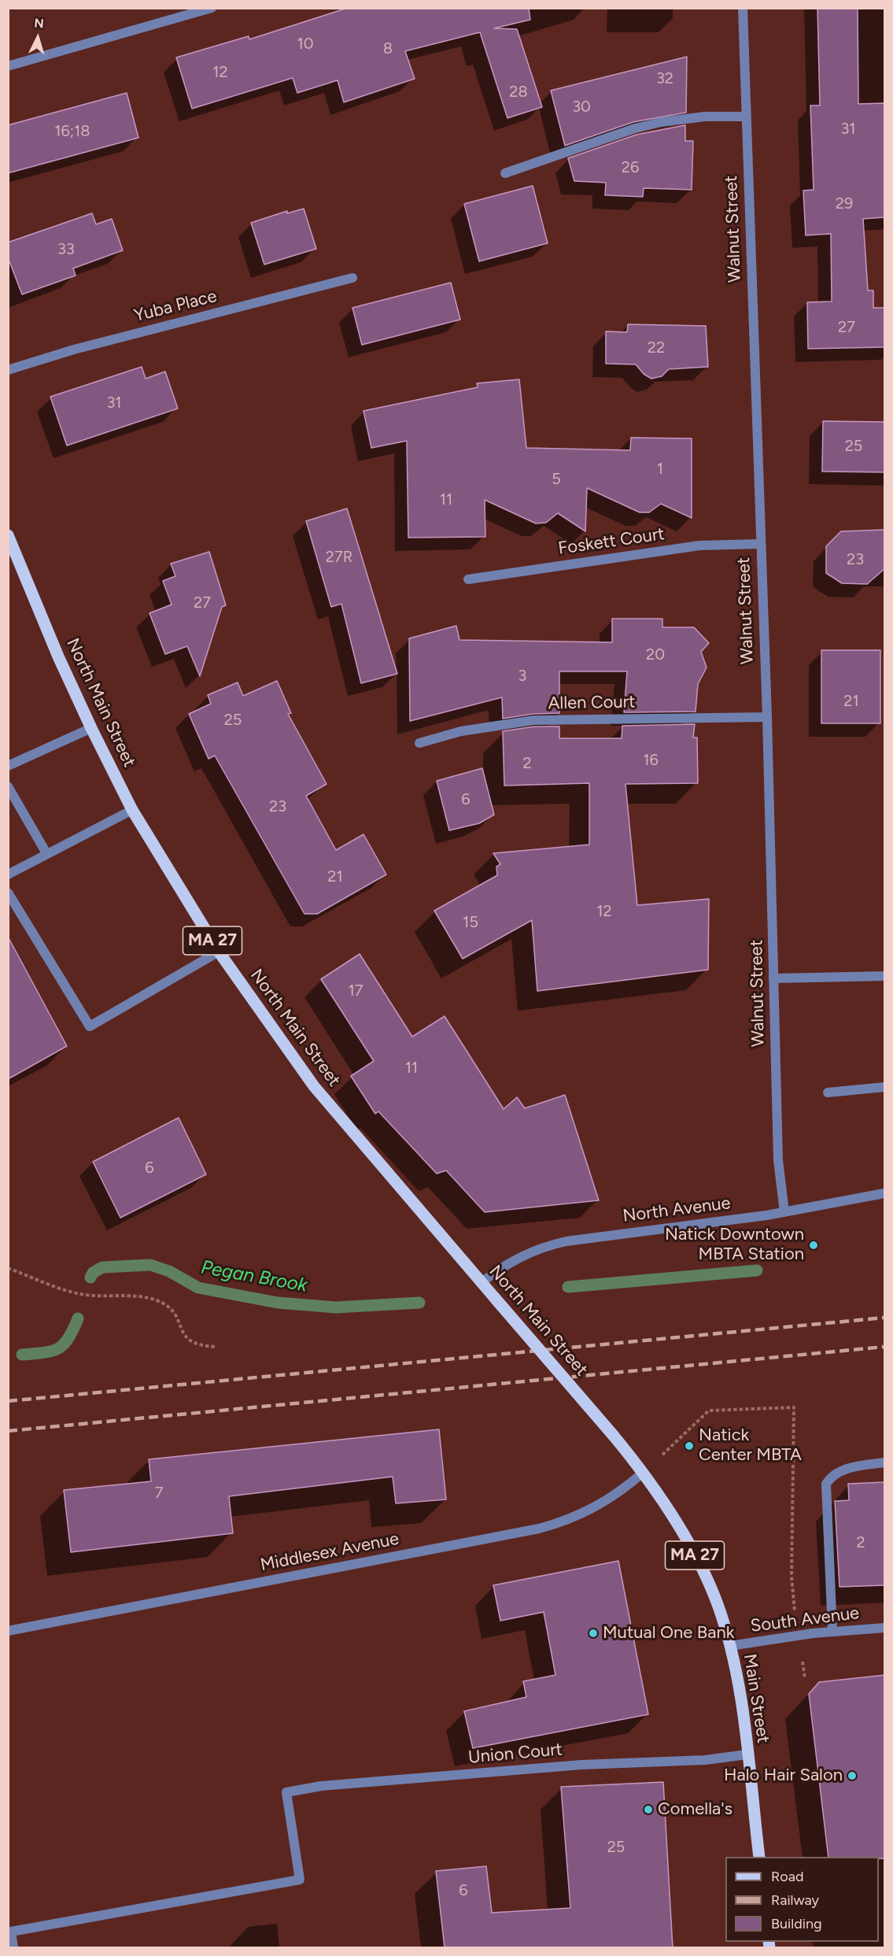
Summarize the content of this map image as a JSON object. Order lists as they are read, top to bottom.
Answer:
{
  "streets": {
    "main road": ["North Main Street", "MA 27", "Main Street"],
    "street": [
      "Walnut Street",
      "Yuba Place",
      "Foskett Court",
      "Allen Court",
      "North Avenue",
      "Middlesex Avenue",
      "South Avenue",
      "Union Court"
    ]
  },
  "crossings": [
    ["Walnut Street", "Foskett Court"],
    ["Walnut Street", "Allen Court"],
    ["Walnut Street", "North Avenue"],
    ["North Main Street", "North Avenue"],
    ["North Main Street", "Main Street"],
    ["Middlesex Avenue", "Main Street"],
    ["South Avenue", "Main Street"],
    ["Main Street", "Union Court"]
  ],
  "water": ["Pegan Brook"],
  "places": [
    "Natick Downtown MBTA Station",
    "Natick Center MBTA",
    "Mutual One Bank",
    "Halo Hair Salon",
    "Comella's"
  ],
  "house_numbers": [
    "10",
    "8",
    "12",
    "32",
    "28",
    "30",
    "31",
    "16;18",
    "26",
    "29",
    "33",
    "27",
    "22",
    "31",
    "25",
    "1",
    "5",
    "11",
    "27R",
    "23",
    "27",
    "20",
    "3",
    "21",
    "25",
    "16",
    "2",
    "6",
    "23",
    "21",
    "12",
    "15",
    "17",
    "11",
    "6",
    "7",
    "2",
    "25",
    "6"
  ],
  "legend": ["Road", "Railway", "Building"],
  "north": "top"
}
